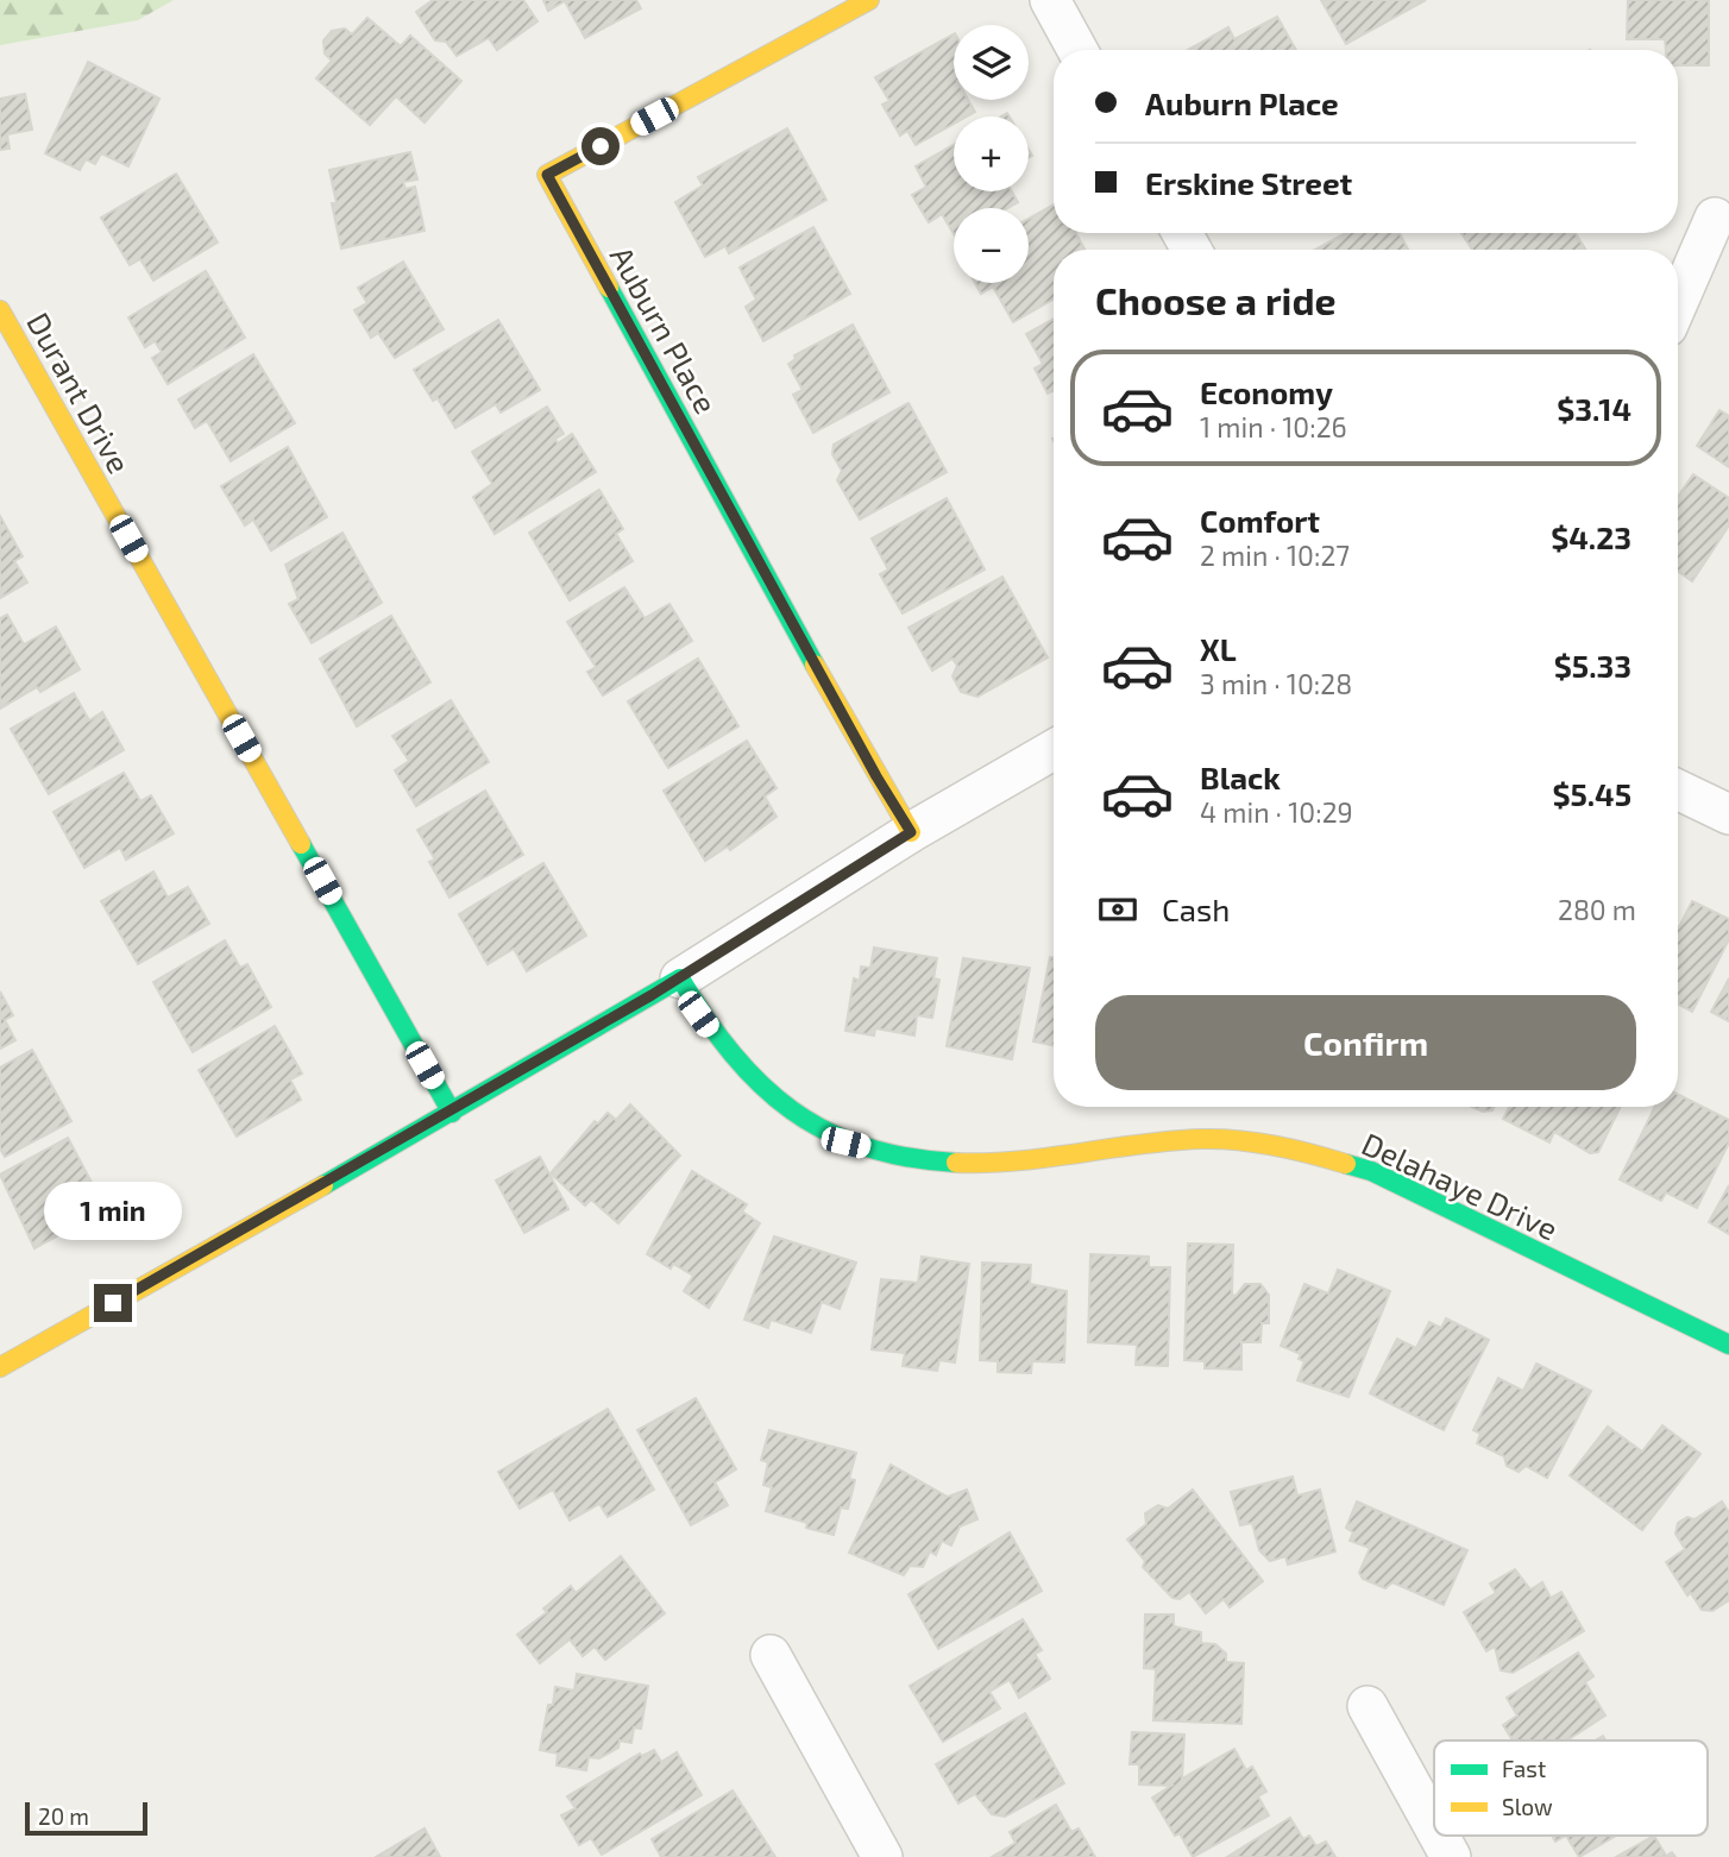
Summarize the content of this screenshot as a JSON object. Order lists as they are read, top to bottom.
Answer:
{
  "streets": {
    "street": ["Auburn Place", "Durant Drive", "Delahaye Drive"]
  },
  "legend": ["Fast", "Slow"],
  "scale_bar": "20 m",
  "page": {
    "map_buttons": ["+", "−"],
    "banner": ["Auburn Place", "Erskine Street"],
    "heading": "Choose a ride",
    "list": [
      {
        "name": "Economy",
        "note": "1 min · 10:26",
        "value": "$3.14"
      },
      {
        "name": "Comfort",
        "note": "2 min · 10:27",
        "value": "$4.23"
      },
      {
        "name": "XL",
        "note": "3 min · 10:28",
        "value": "$5.33"
      },
      {
        "name": "Black",
        "note": "4 min · 10:29",
        "value": "$5.45"
      }
    ],
    "pay": ["Cash", "280 m"],
    "buttons": "Confirm",
    "bubble": "1 min",
    "scale": "20 m"
  }
}
